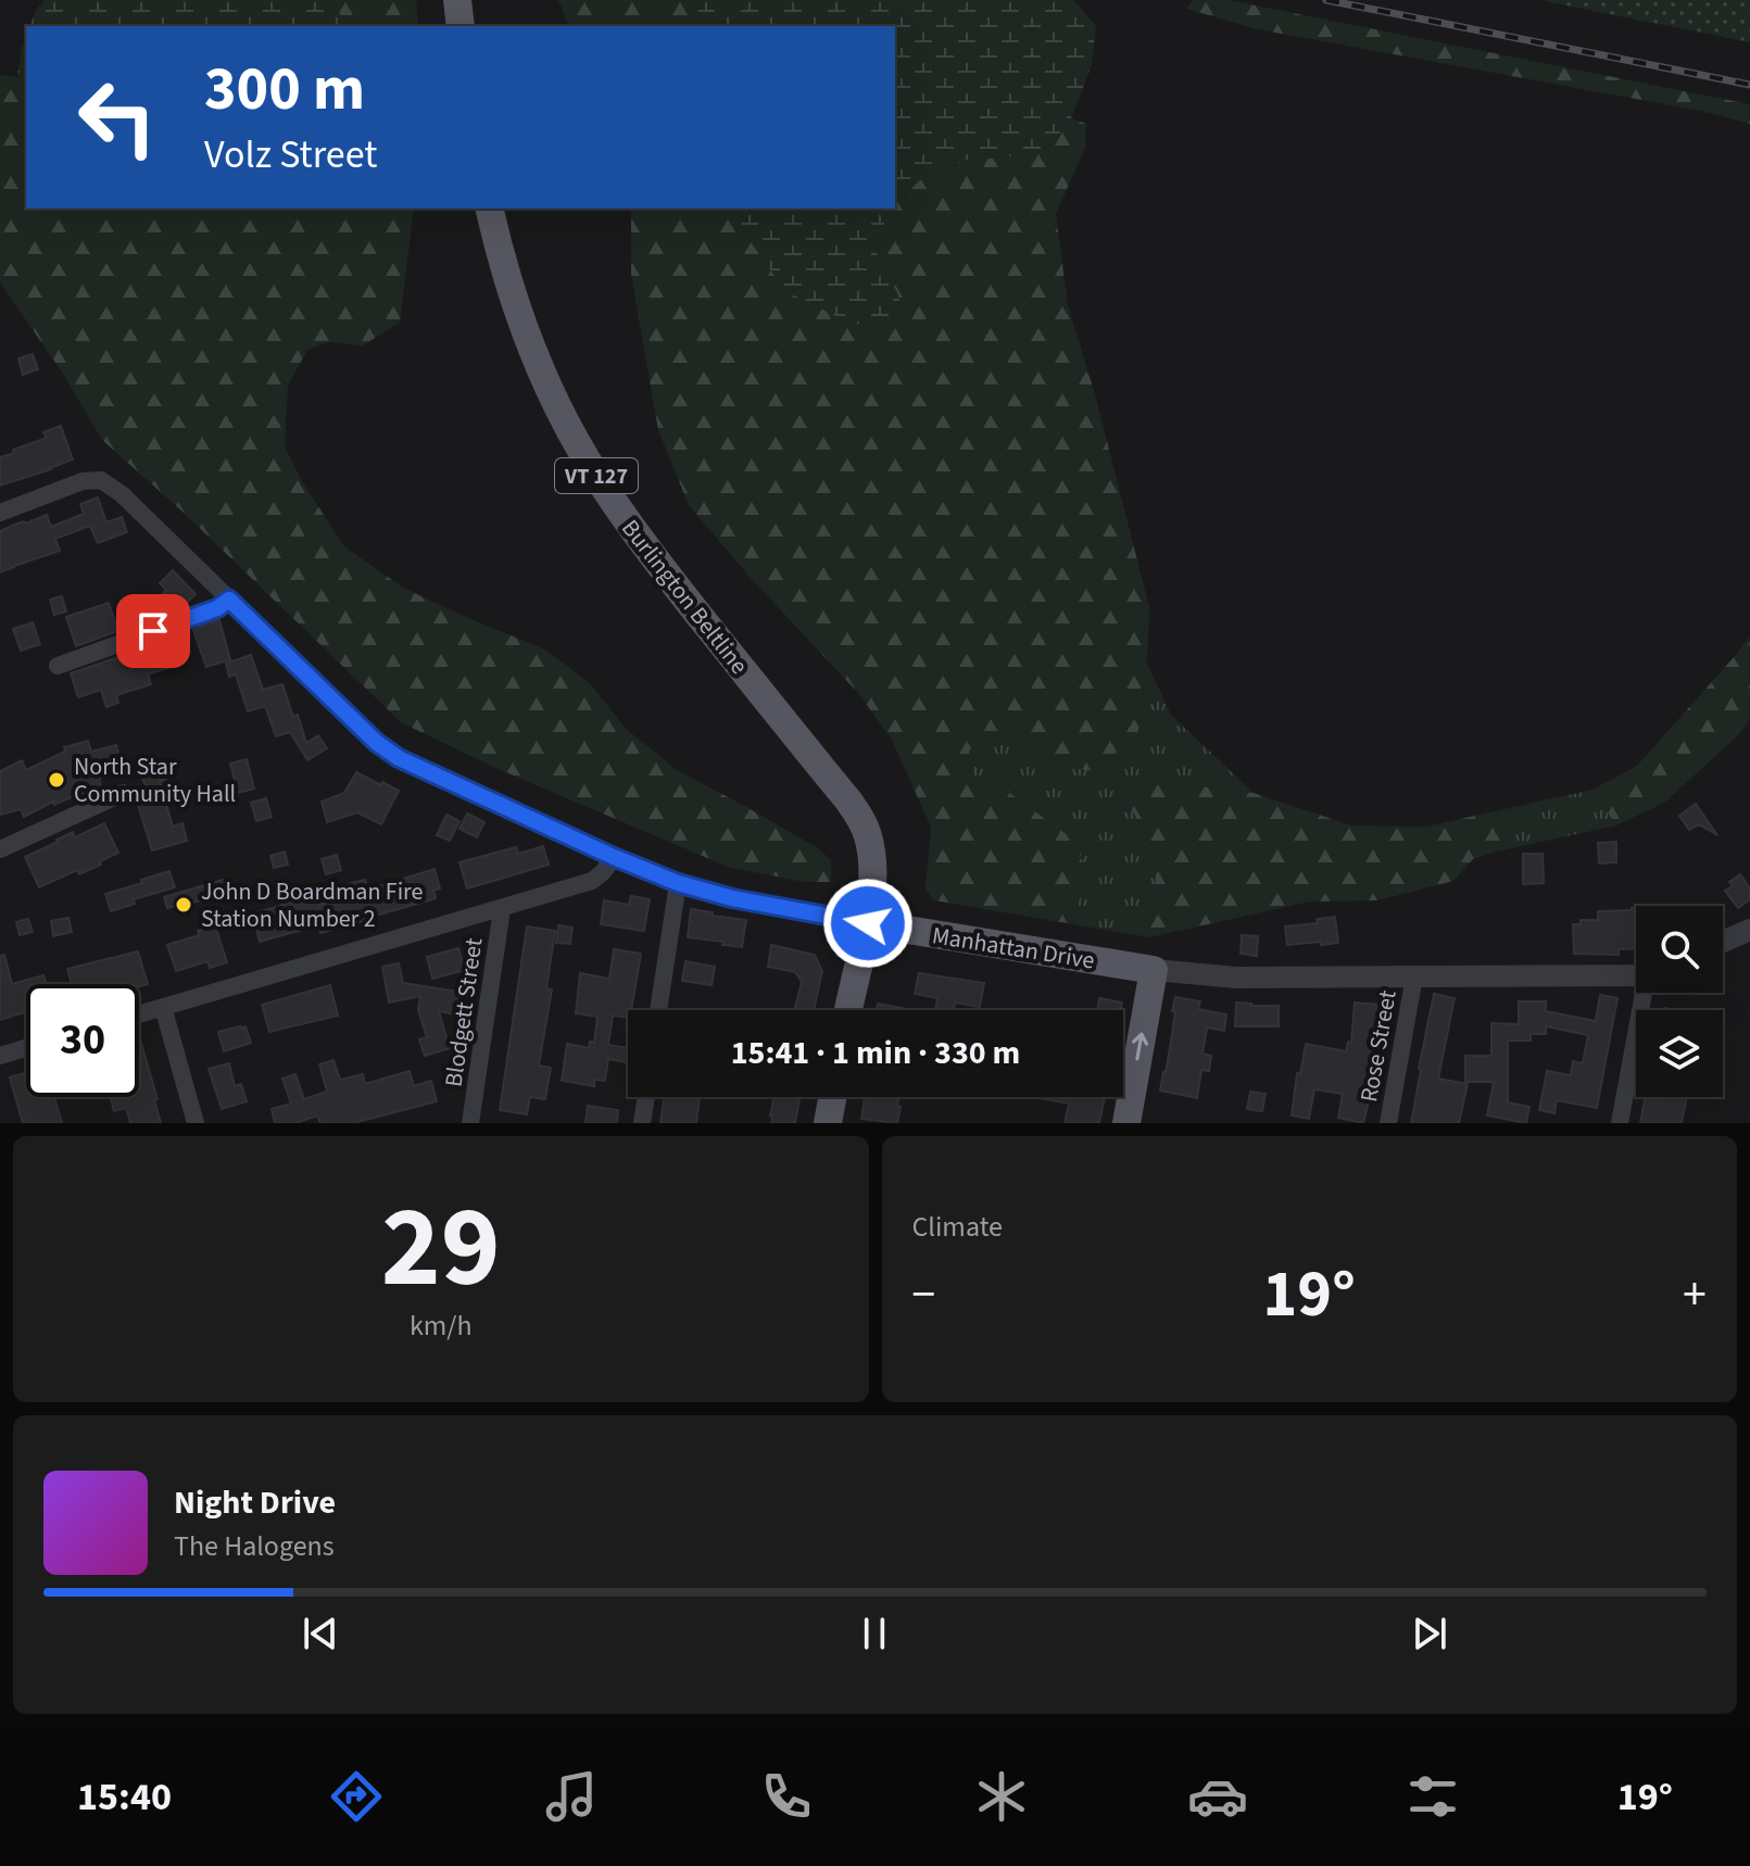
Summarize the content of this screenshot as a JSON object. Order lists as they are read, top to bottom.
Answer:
{
  "streets": {
    "main road": ["VT 127", "Burlington Beltline", "Manhattan Drive"],
    "street": ["Blodgett Street", "Rose Street"]
  },
  "crossings": [
    ["VT 127", "Burlington Beltline"],
    ["VT 127", "Manhattan Drive"],
    ["Burlington Beltline", "Manhattan Drive"],
    ["Manhattan Drive", "Rose Street"]
  ],
  "places": ["North Star Community Hall", "John D Boardman Fire Station Number 2"],
  "page": {
    "turn": ["300 m", "Volz Street"],
    "limit": "30",
    "trip": "15:41 · 1 min · 330 m",
    "tile": [
      ["29", "km/h"],
      "Climate"
    ],
    "heat": ["−", "19°", "+"],
    "song": ["Night Drive", "The Halogens"],
    "tabs": ["15:40", "19°"]
  }
}
